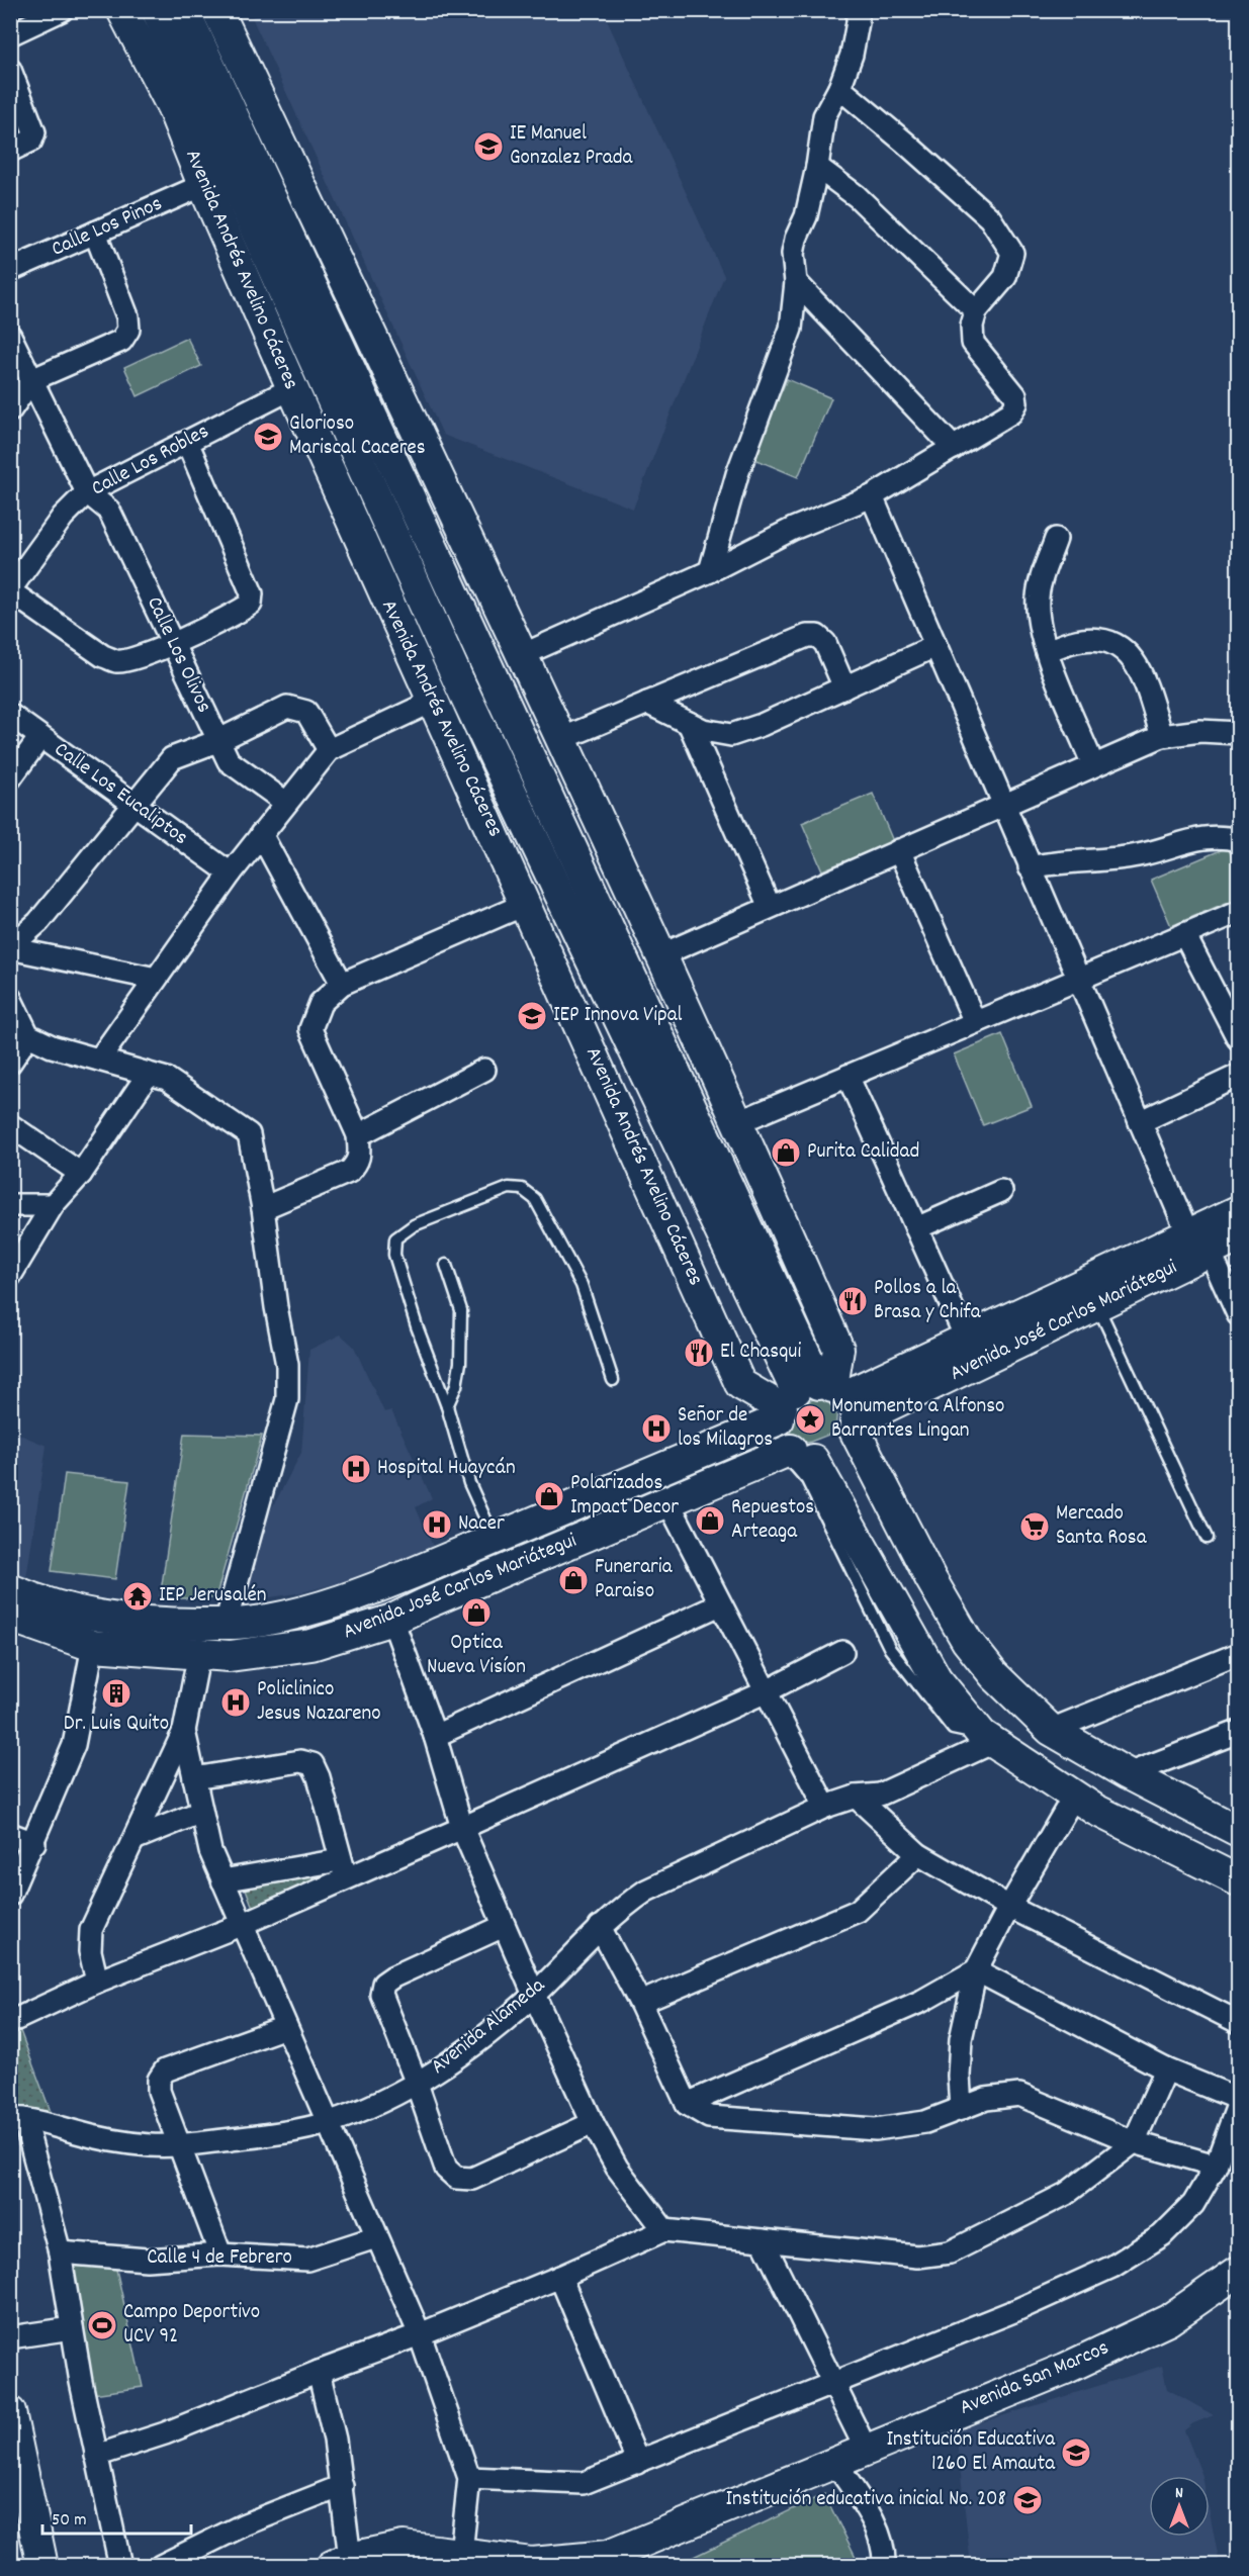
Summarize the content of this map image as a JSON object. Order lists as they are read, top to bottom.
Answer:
{
  "streets": {
    "street": [
      "Calle Los Pinos",
      "Avenida Andrés Avelino Cáceres",
      "Calle Los Robles",
      "Calle Los Olivos",
      "Calle Los Eucaliptos",
      "Avenida José Carlos Mariátegui",
      "Avenida Alameda",
      "Calle 4 de Febrero",
      "Avenida San Marcos"
    ]
  },
  "crossings": [
    ["Calle Los Pinos", "Avenida Andrés Avelino Cáceres"],
    ["Avenida Andrés Avelino Cáceres", "Calle Los Robles"],
    ["Avenida Andrés Avelino Cáceres", "Avenida José Carlos Mariátegui"],
    ["Calle Los Robles", "Calle Los Olivos"]
  ],
  "places": {
    "school or university": [
      "IE Manuel Gonzalez Prada",
      "Glorioso Mariscal Caceres",
      "IEP Innova Vipal",
      "Institución Educativa 1260 El Amauta",
      "Institución educativa inicial No. 208"
    ],
    "shop": [
      "Purita Calidad",
      "Polarizados Impact Decor",
      "Repuestos Arteaga",
      "Funeraria Paraiso",
      "Optica Nueva Visíon"
    ],
    "restaurant": ["Pollos a la Brasa y Chifa", "El Chasqui"],
    "place": ["Monumento a Alfonso Barrantes Lingan"],
    "hospital": [
      "Señor de los Milagros",
      "Hospital Huaycán",
      "Nacer",
      "Policlinico Jesus Nazareno"
    ],
    "supermarket": ["Mercado Santa Rosa"],
    "temple": ["IEP Jerusalén"],
    "building": ["Dr. Luis Quito"],
    "sports": ["Campo Deportivo UCV 92"]
  },
  "scale_bar": "50 m",
  "north": "top"
}
